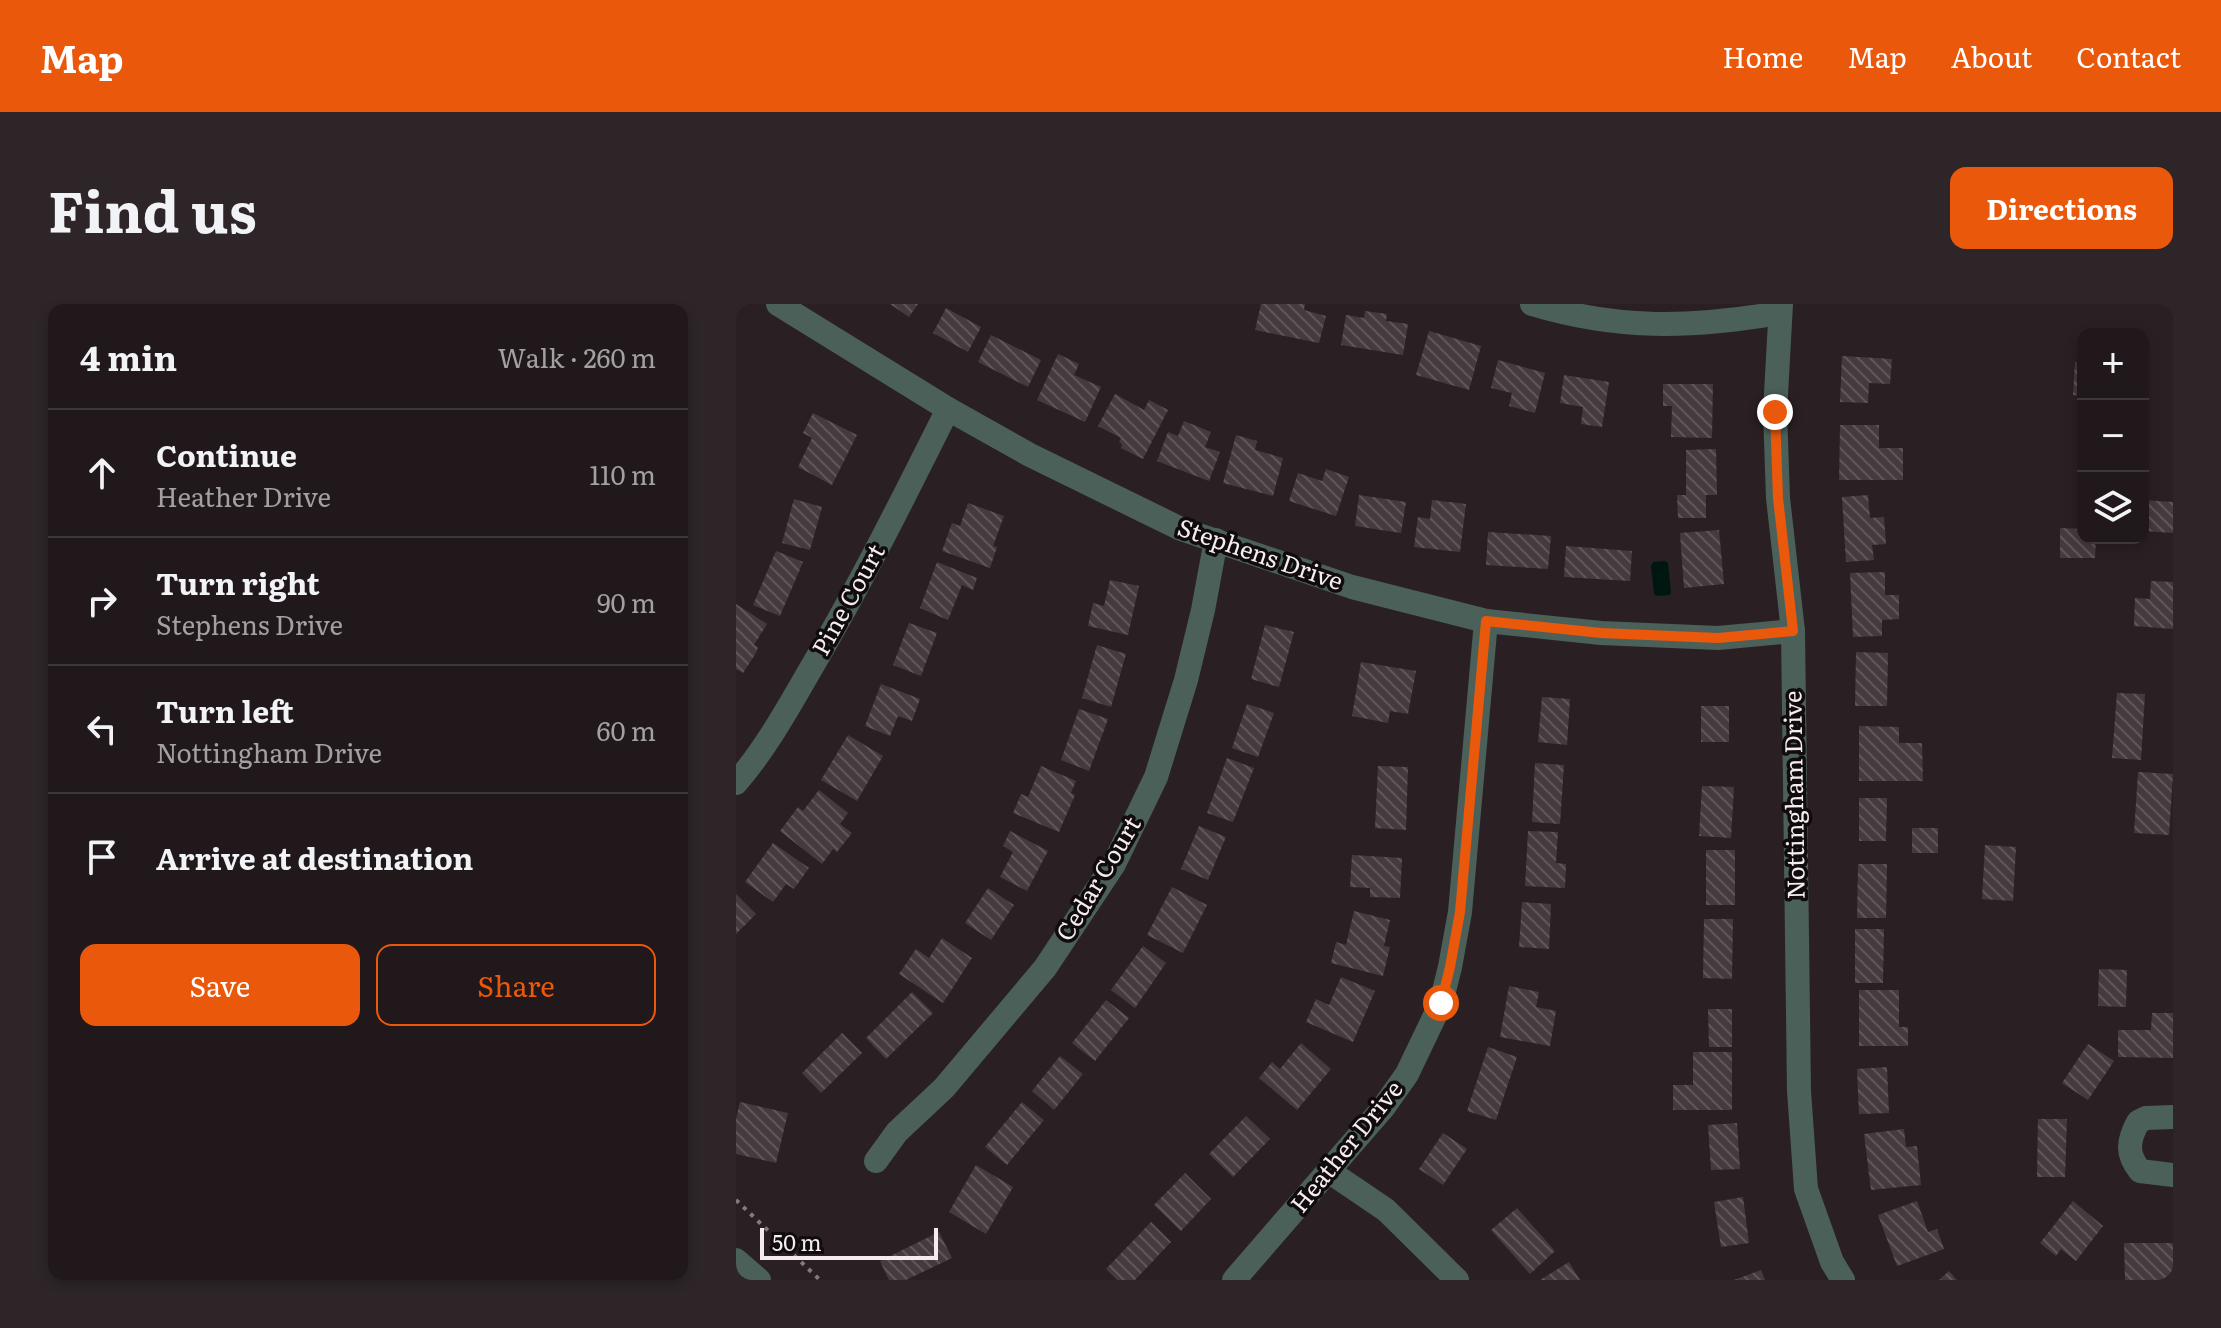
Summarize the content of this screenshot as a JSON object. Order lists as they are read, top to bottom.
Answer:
{
  "streets": {
    "street": [
      "Stephens Drive",
      "Pine Court",
      "Nottingham Drive",
      "Cedar Court",
      "Heather Drive"
    ]
  },
  "crossings": [
    ["Stephens Drive", "Pine Court"],
    ["Stephens Drive", "Nottingham Drive"],
    ["Stephens Drive", "Cedar Court"],
    ["Stephens Drive", "Heather Drive"]
  ],
  "scale_bar": "50 m",
  "page": {
    "header": "Map",
    "nav": [
      "Home",
      "Map",
      "About",
      "Contact"
    ],
    "title": "Find us",
    "buttons": [
      "Directions",
      ["Save", "Share"]
    ],
    "heading": ["4 min", "Walk · 260 m"],
    "map_buttons": ["+", "−"],
    "list": [
      ["Continue", "Heather Drive", "110 m"],
      ["Turn right", "Stephens Drive", "90 m"],
      ["Turn left", "Nottingham Drive", "60 m"],
      "Arrive at destination"
    ],
    "scale": "50 m"
  }
}
